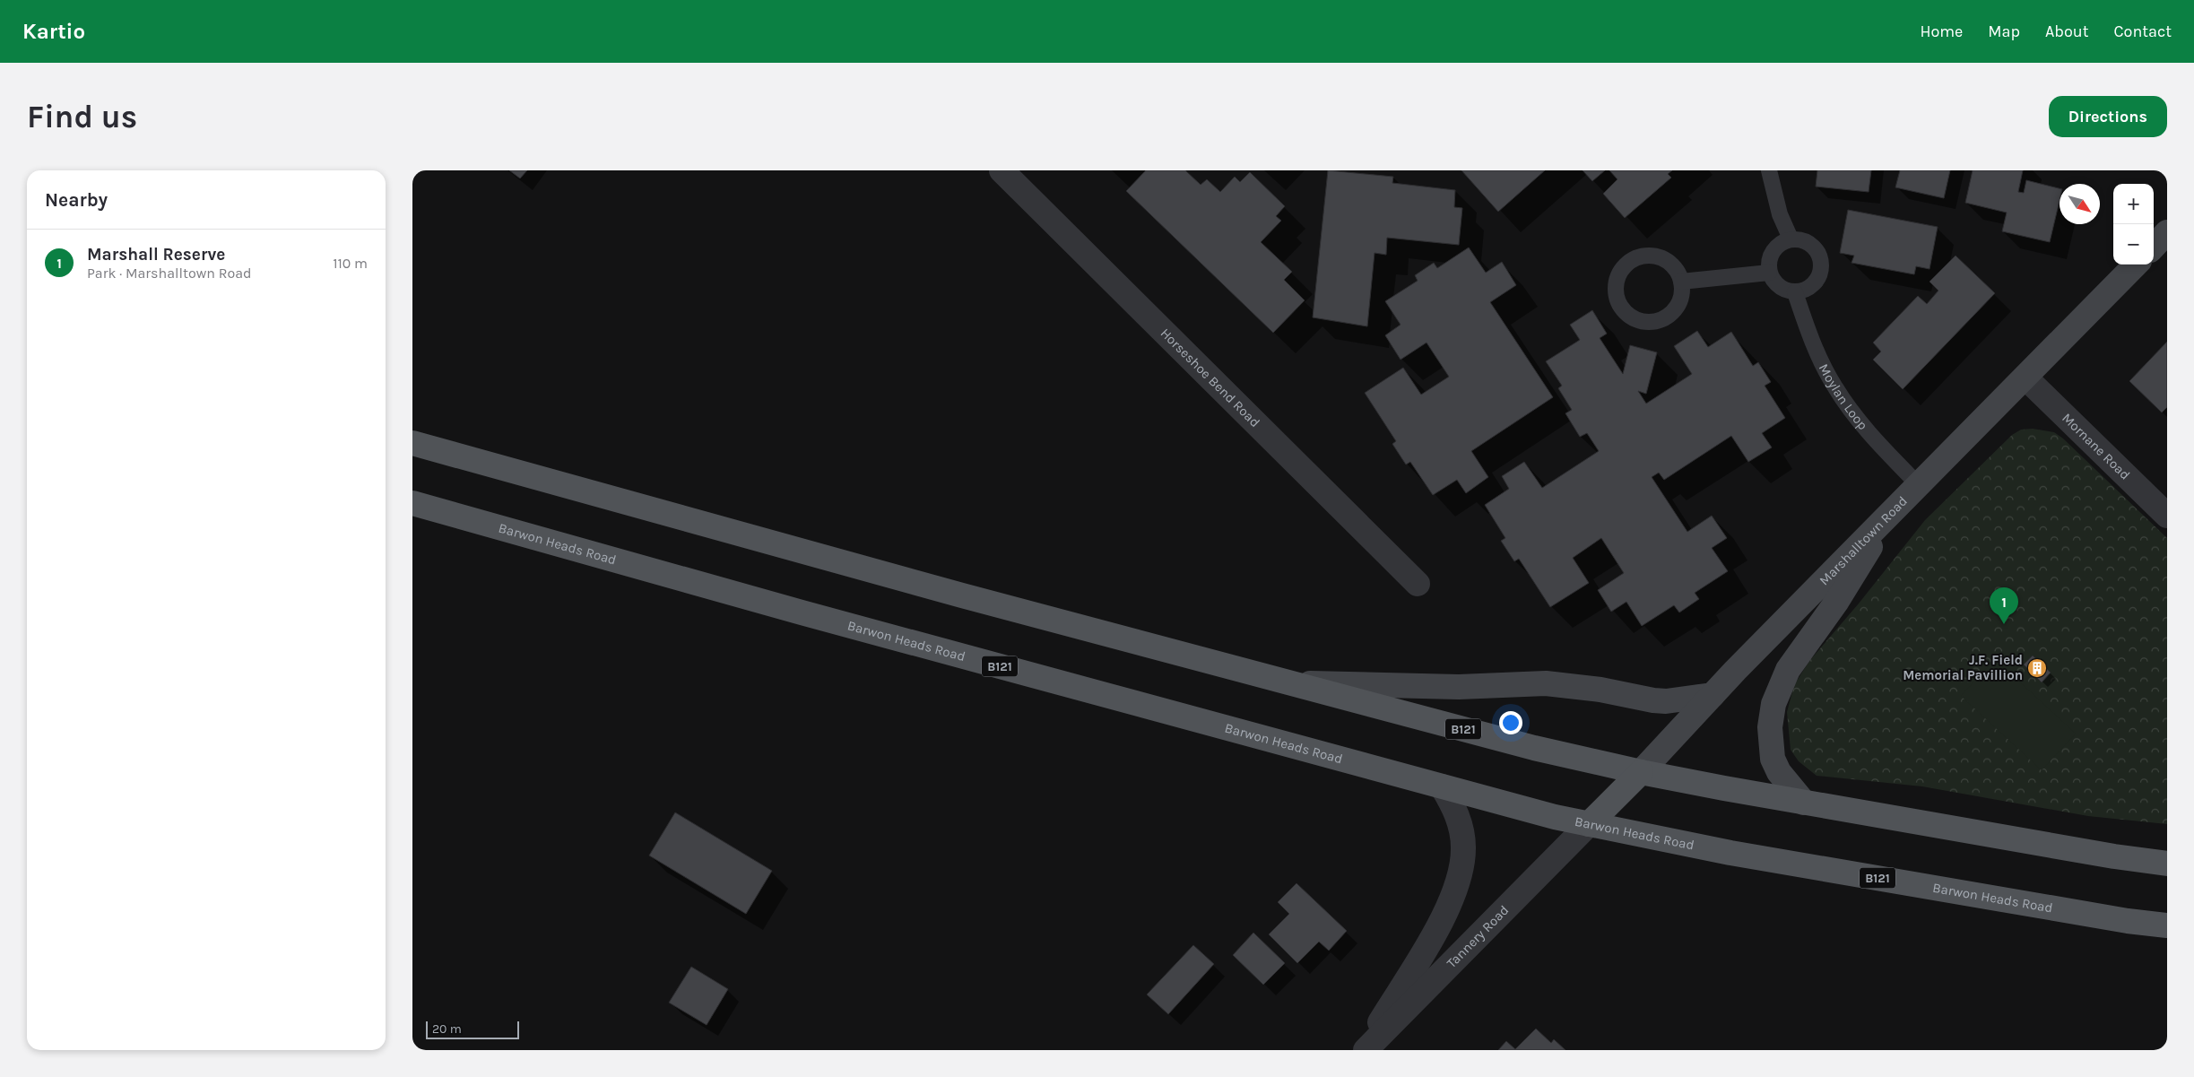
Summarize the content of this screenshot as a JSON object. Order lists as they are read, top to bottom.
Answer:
{
  "streets": {
    "main road": ["Marshalltown Road", "Barwon Heads Road", "B121"],
    "street": ["Horseshoe Bend Road", "Mornane Road", "Tannery Road"],
    "lane": ["Moylan Loop"]
  },
  "crossings": [
    ["Moylan Loop", "Marshalltown Road"],
    ["Mornane Road", "Marshalltown Road"],
    ["Marshalltown Road", "Barwon Heads Road"],
    ["Marshalltown Road", "B121"],
    ["Marshalltown Road", "Tannery Road"],
    ["Barwon Heads Road", "Tannery Road"]
  ],
  "places": {
    "building": ["J.F. Field Memorial Pavillion"]
  },
  "scale_bar": "20 m",
  "north": "bottom right",
  "page": {
    "header": "Kartio",
    "nav": [
      "Home",
      "Map",
      "About",
      "Contact"
    ],
    "buttons": "Directions",
    "title": "Find us",
    "heading": "Nearby",
    "map_buttons": ["+", "−"],
    "list": [
      {
        "mark": "1",
        "name": "Marshall Reserve",
        "note": "Park · Marshalltown Road",
        "value": "110 m"
      }
    ],
    "pins": "1",
    "scale": "20 m"
  }
}
